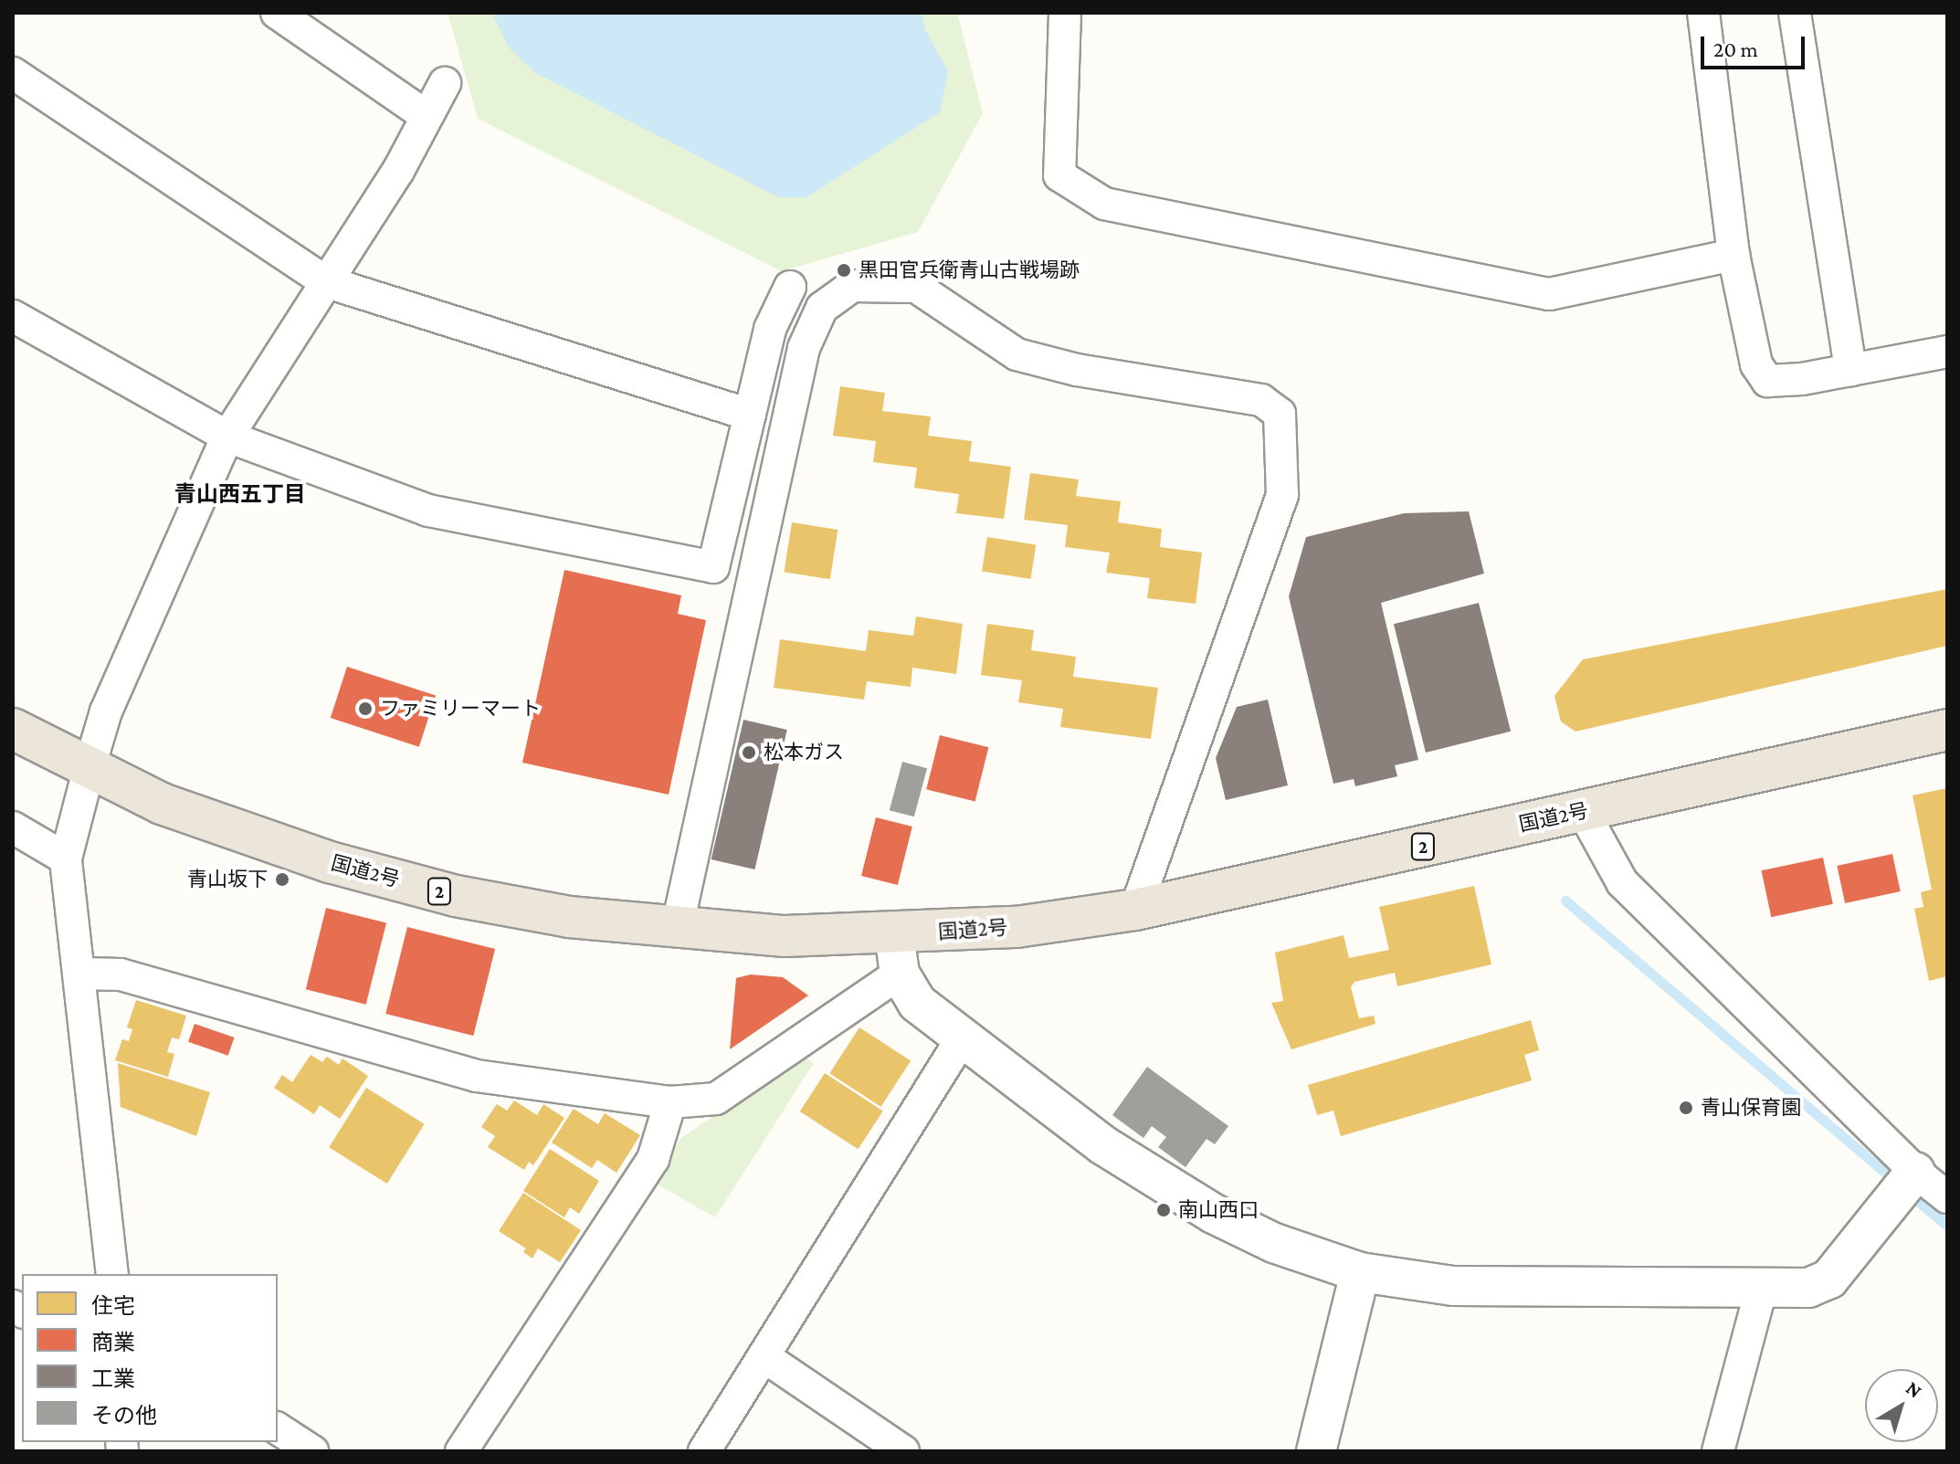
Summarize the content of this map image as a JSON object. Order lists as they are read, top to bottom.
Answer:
{
  "streets": {
    "highway": ["国道2号", "2"]
  },
  "districts": ["青山西五丁目"],
  "places": [
    "黒田官兵衛青山古戦場跡",
    "ファミリーマート",
    "松本ガス",
    "青山坂下",
    "青山保育園",
    "南山西口"
  ],
  "legend": [
    "住宅",
    "商業",
    "工業",
    "その他"
  ],
  "scale_bar": "20 m",
  "north": "top right"
}
